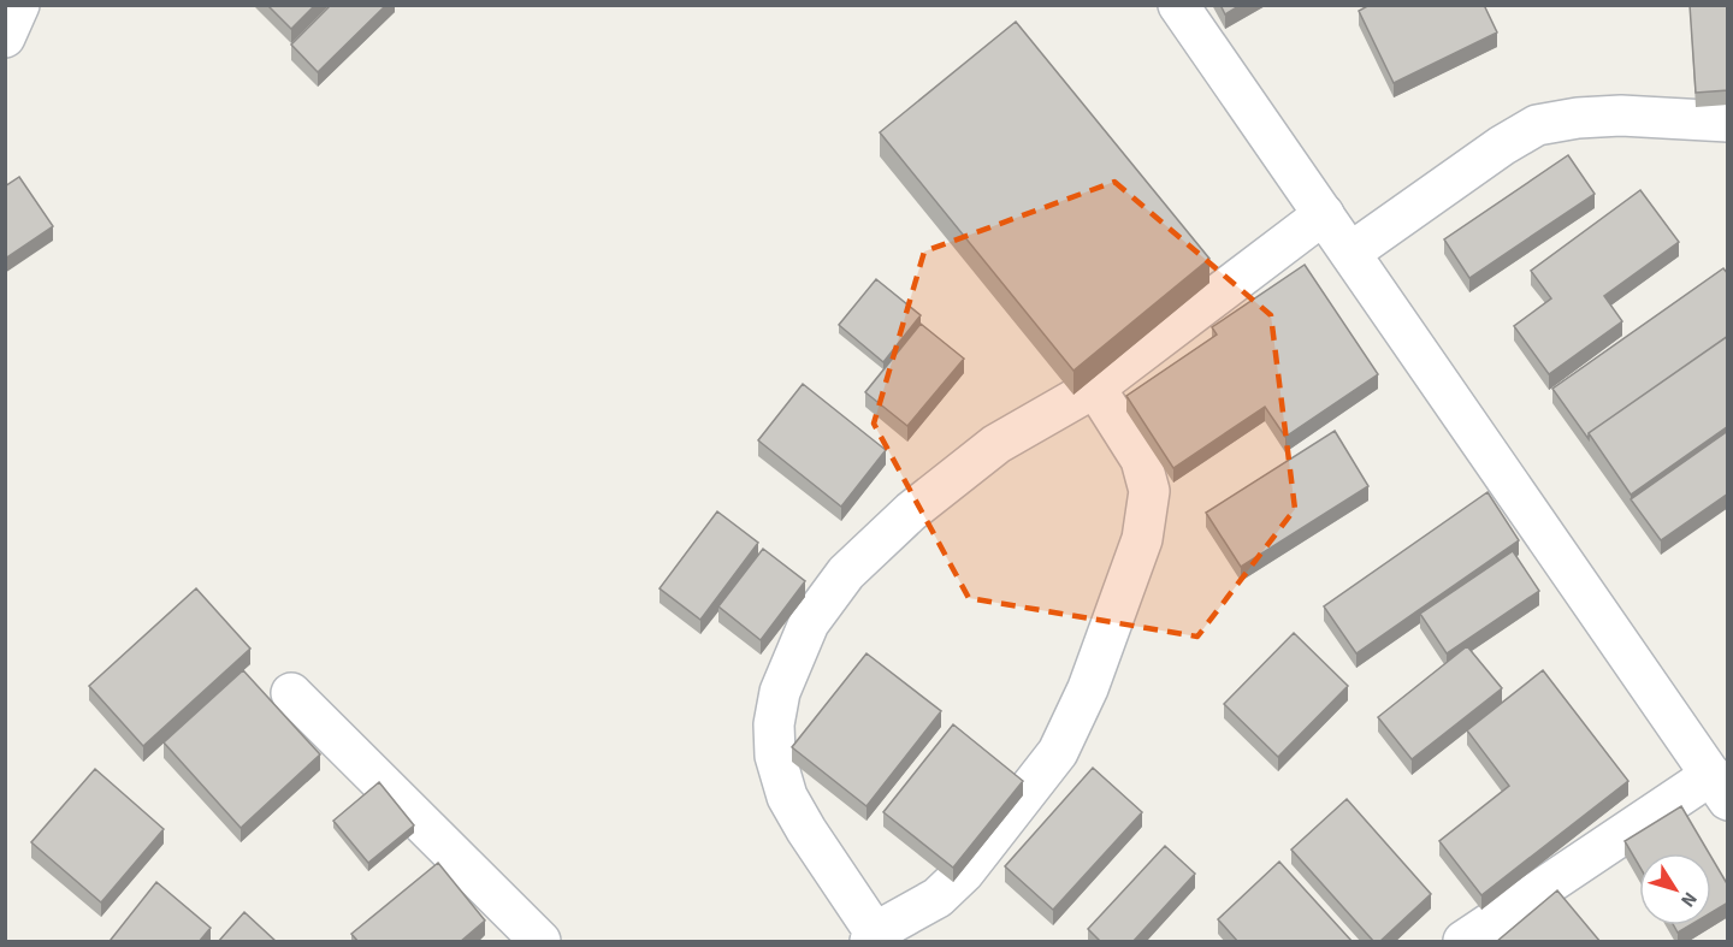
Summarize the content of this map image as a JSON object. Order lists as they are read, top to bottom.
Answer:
{
  "north": "bottom right"
}
